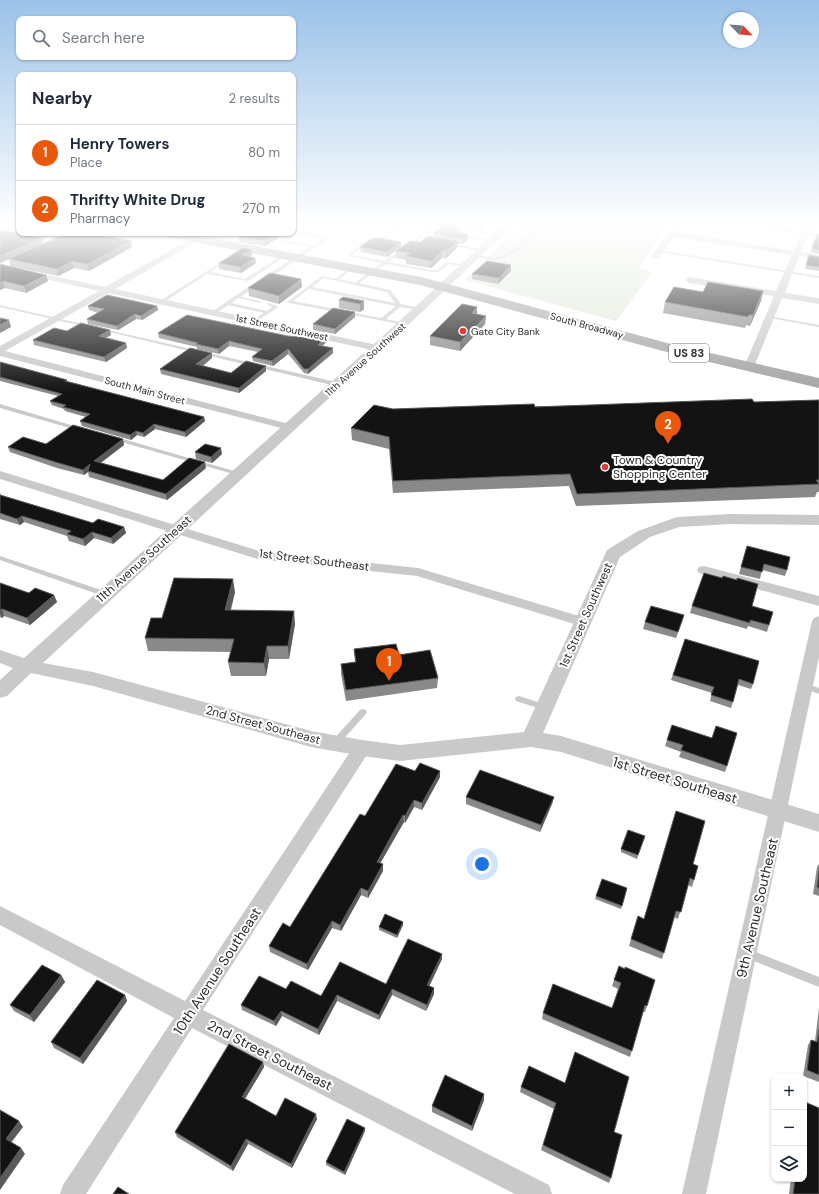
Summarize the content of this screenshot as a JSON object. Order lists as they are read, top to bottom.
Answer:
{
  "streets": {
    "main road": ["South Broadway", "US 83"],
    "street": [
      "1st Street Southwest",
      "11th Avenue Southwest",
      "South Main Street",
      "11th Avenue Southeast",
      "1st Street Southeast",
      "2nd Street Southeast",
      "9th Avenue Southeast",
      "10th Avenue Southeast"
    ]
  },
  "crossings": [
    ["South Broadway", "11th Avenue Southwest"],
    ["1st Street Southwest", "11th Avenue Southwest"],
    ["1st Street Southwest", "1st Street Southeast"],
    ["1st Street Southwest", "2nd Street Southeast"],
    ["11th Avenue Southwest", "South Main Street"],
    ["11th Avenue Southwest", "11th Avenue Southeast"],
    ["South Main Street", "11th Avenue Southeast"],
    ["11th Avenue Southeast", "1st Street Southeast"],
    ["11th Avenue Southeast", "2nd Street Southeast"],
    ["1st Street Southeast", "2nd Street Southeast"],
    ["1st Street Southeast", "9th Avenue Southeast"],
    ["2nd Street Southeast", "10th Avenue Southeast"]
  ],
  "places": ["Gate City Bank", "Town & Country Shopping Center"],
  "north": "bottom right",
  "page": {
    "search": "Search here",
    "heading": ["Nearby", "2 results"],
    "list": [
      {
        "mark": "1",
        "name": "Henry Towers",
        "note": "Place",
        "value": "80 m"
      },
      {
        "mark": "2",
        "name": "Thrifty White Drug",
        "note": "Pharmacy",
        "value": "270 m"
      }
    ],
    "pins": ["2", "1"],
    "map_buttons": ["+", "−"]
  }
}
